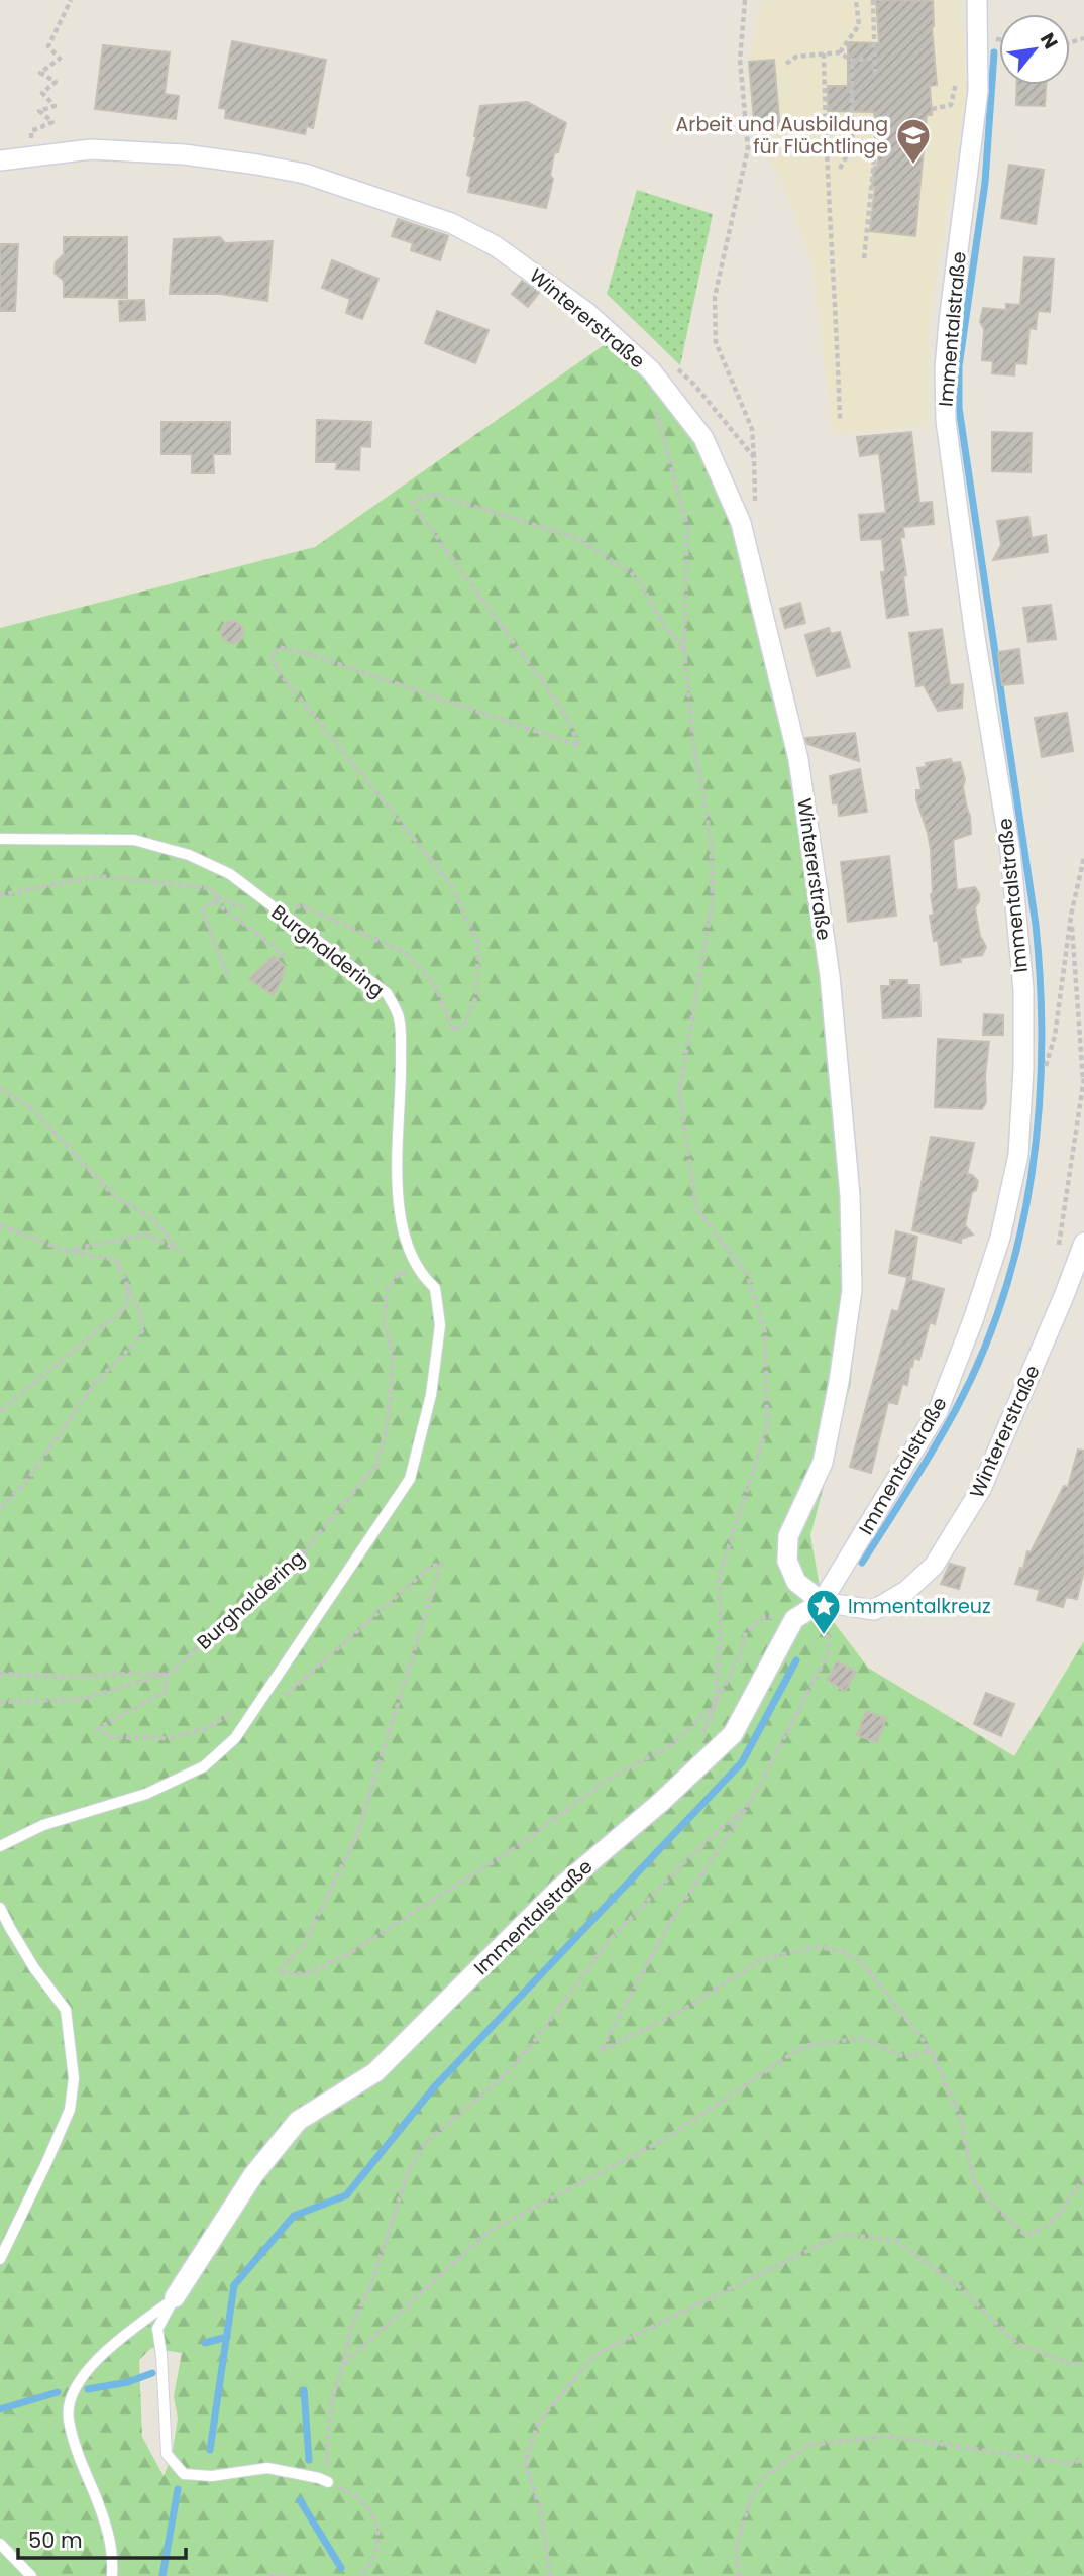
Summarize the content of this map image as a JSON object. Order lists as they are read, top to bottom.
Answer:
{
  "streets": {
    "street": ["Wintererstraße", "Immentalstraße"],
    "lane": ["Burghaldering"]
  },
  "crossings": [
    ["Wintererstraße", "Immentalstraße"]
  ],
  "places": {
    "school or university": ["Arbeit und Ausbildung für Flüchtlinge"],
    "place": ["Immentalkreuz"]
  },
  "scale_bar": "50 m",
  "north": "top right"
}
